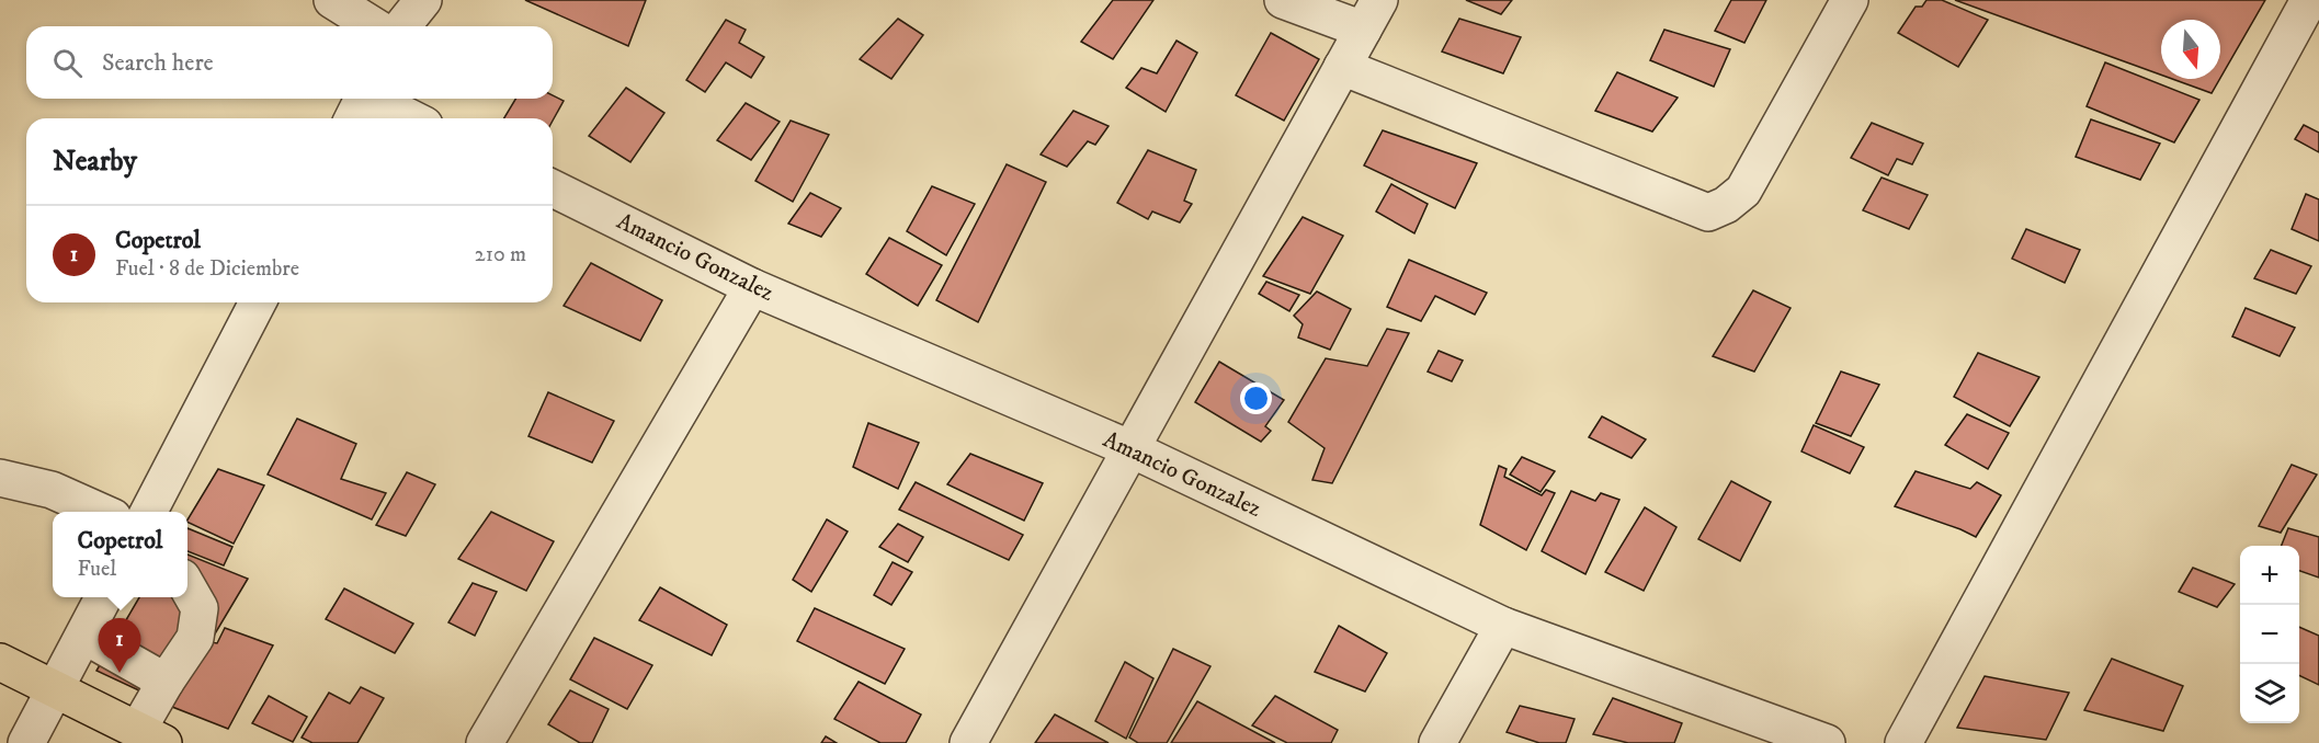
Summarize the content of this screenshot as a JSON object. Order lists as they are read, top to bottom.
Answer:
{
  "streets": {
    "street": ["Amancio Gonzalez"]
  },
  "north": "bottom",
  "page": {
    "search": "Search here",
    "heading": "Nearby",
    "list": [
      {
        "mark": "1",
        "name": "Copetrol",
        "note": "Fuel · 8 de Diciembre",
        "value": "210 m"
      }
    ],
    "popup": ["Copetrol", "Fuel"],
    "map_buttons": ["+", "−"],
    "pins": "1"
  }
}
